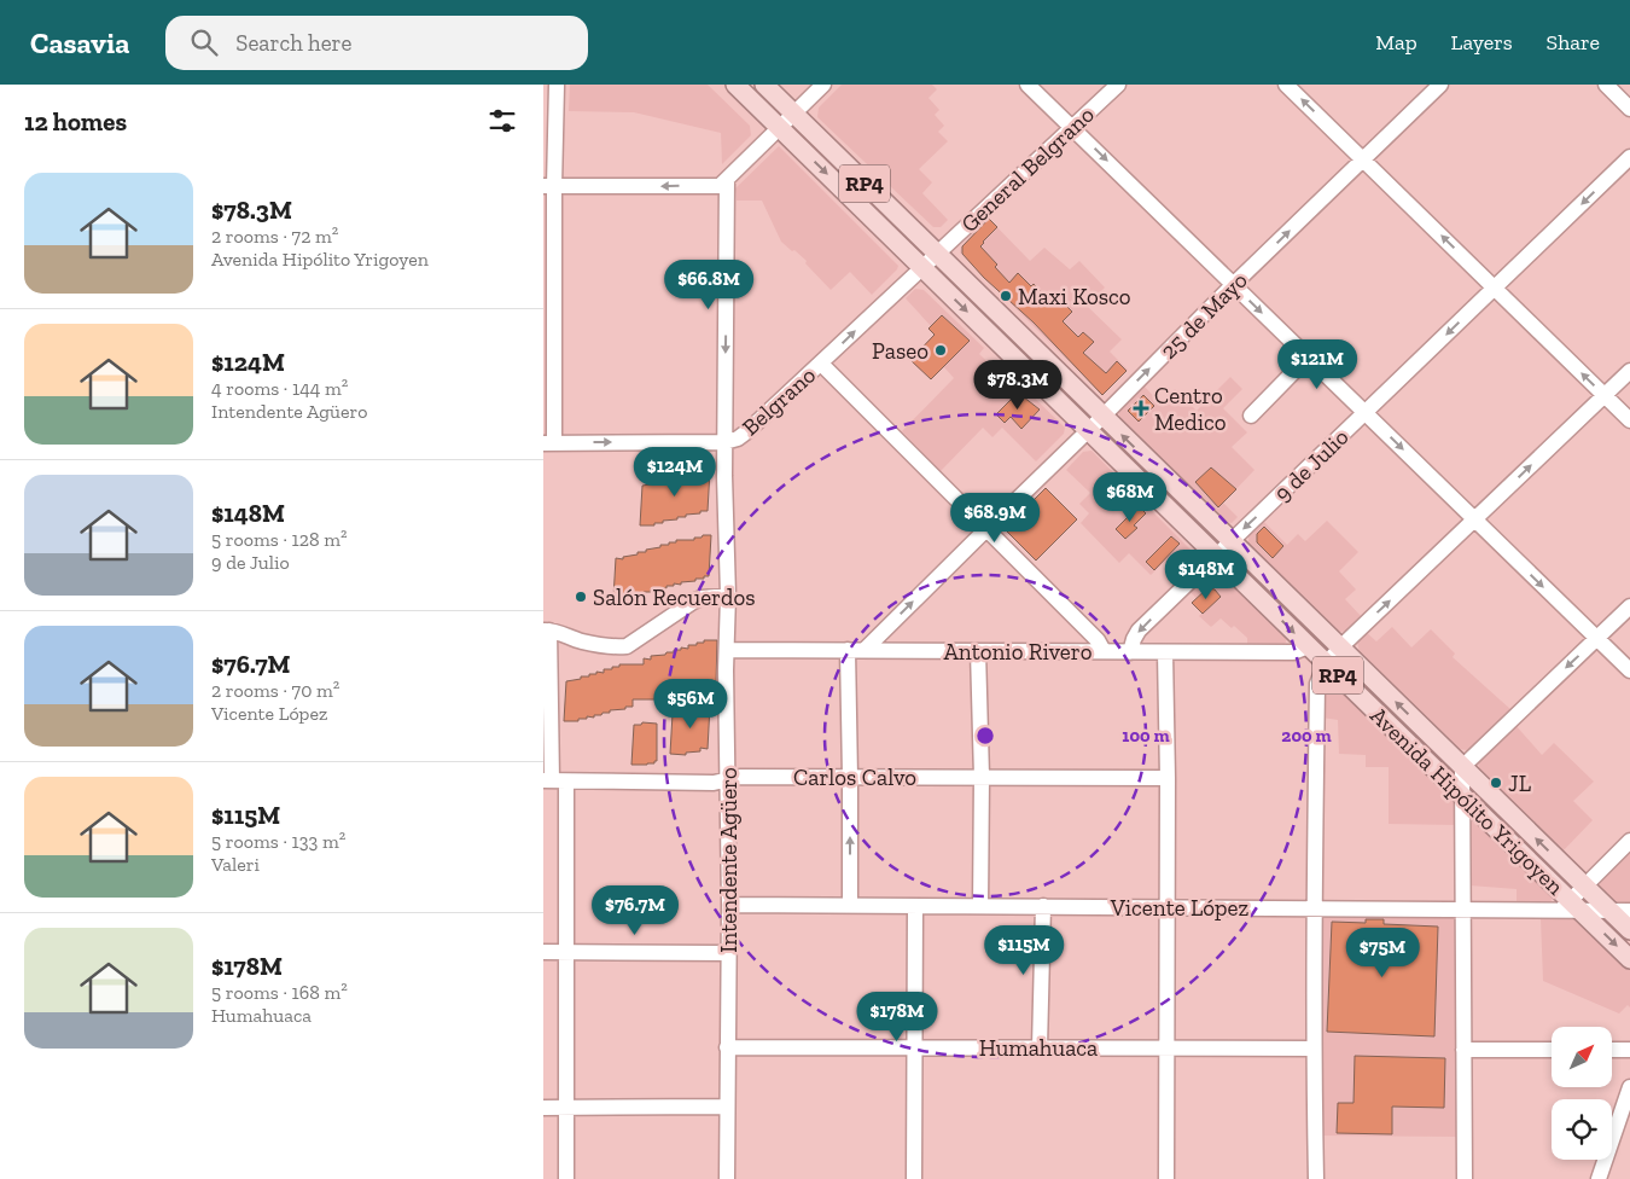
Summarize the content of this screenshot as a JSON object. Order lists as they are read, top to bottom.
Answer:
{
  "streets": {
    "main road": ["RP4", "Avenida Hipólito Yrigoyen"],
    "street": [
      "General Belgrano",
      "25 de Mayo",
      "Belgrano",
      "9 de Julio",
      "Antonio Rivero",
      "Carlos Calvo",
      "Intendente Agüero",
      "Vicente López",
      "Humahuaca"
    ]
  },
  "crossings": [
    ["General Belgrano", "Belgrano"],
    ["General Belgrano", "Avenida Hipólito Yrigoyen"],
    ["25 de Mayo", "Antonio Rivero"],
    ["25 de Mayo", "Avenida Hipólito Yrigoyen"],
    ["Belgrano", "Avenida Hipólito Yrigoyen"],
    ["Belgrano", "Intendente Agüero"],
    ["9 de Julio", "Antonio Rivero"],
    ["9 de Julio", "Avenida Hipólito Yrigoyen"],
    ["Antonio Rivero", "Avenida Hipólito Yrigoyen"],
    ["Antonio Rivero", "Intendente Agüero"],
    ["Carlos Calvo", "Intendente Agüero"],
    ["Avenida Hipólito Yrigoyen", "Vicente López"],
    ["Intendente Agüero", "Vicente López"],
    ["Intendente Agüero", "Humahuaca"]
  ],
  "one_way": ["25 de Mayo", "Belgrano", "9 de Julio"],
  "places": {
    "other": [
      "Maxi Kosco",
      "Paseo",
      "Salón Recuerdos",
      "JL"
    ],
    "health": ["Centro Medico"]
  },
  "north": "top right",
  "page": {
    "header": "Casavia",
    "search": "Search here",
    "nav": ["Map", "Layers", "Share"],
    "heading": "12 homes",
    "list": [
      {
        "name": "$78.3M",
        "note": "2 rooms · 72 m² · Avenida Hipólito Yrigoyen"
      },
      {
        "name": "$124M",
        "note": "4 rooms · 144 m² · Intendente Agüero"
      },
      {
        "name": "$148M",
        "note": "5 rooms · 128 m² · 9 de Julio"
      },
      {
        "name": "$76.7M",
        "note": "2 rooms · 70 m² · Vicente López"
      },
      {
        "name": "$115M",
        "note": "5 rooms · 133 m² · Valeri"
      },
      {
        "name": "$178M",
        "note": "5 rooms · 168 m² · Humahuaca"
      }
    ],
    "price": [
      "$66.8M",
      "$121M",
      "$78.3M",
      "$124M",
      "$68M",
      "$68.9M",
      "$148M",
      "$56M",
      "$76.7M",
      "$115M",
      "$75M",
      "$178M"
    ]
  },
  "rings": ["100 m", "200 m"]
}
